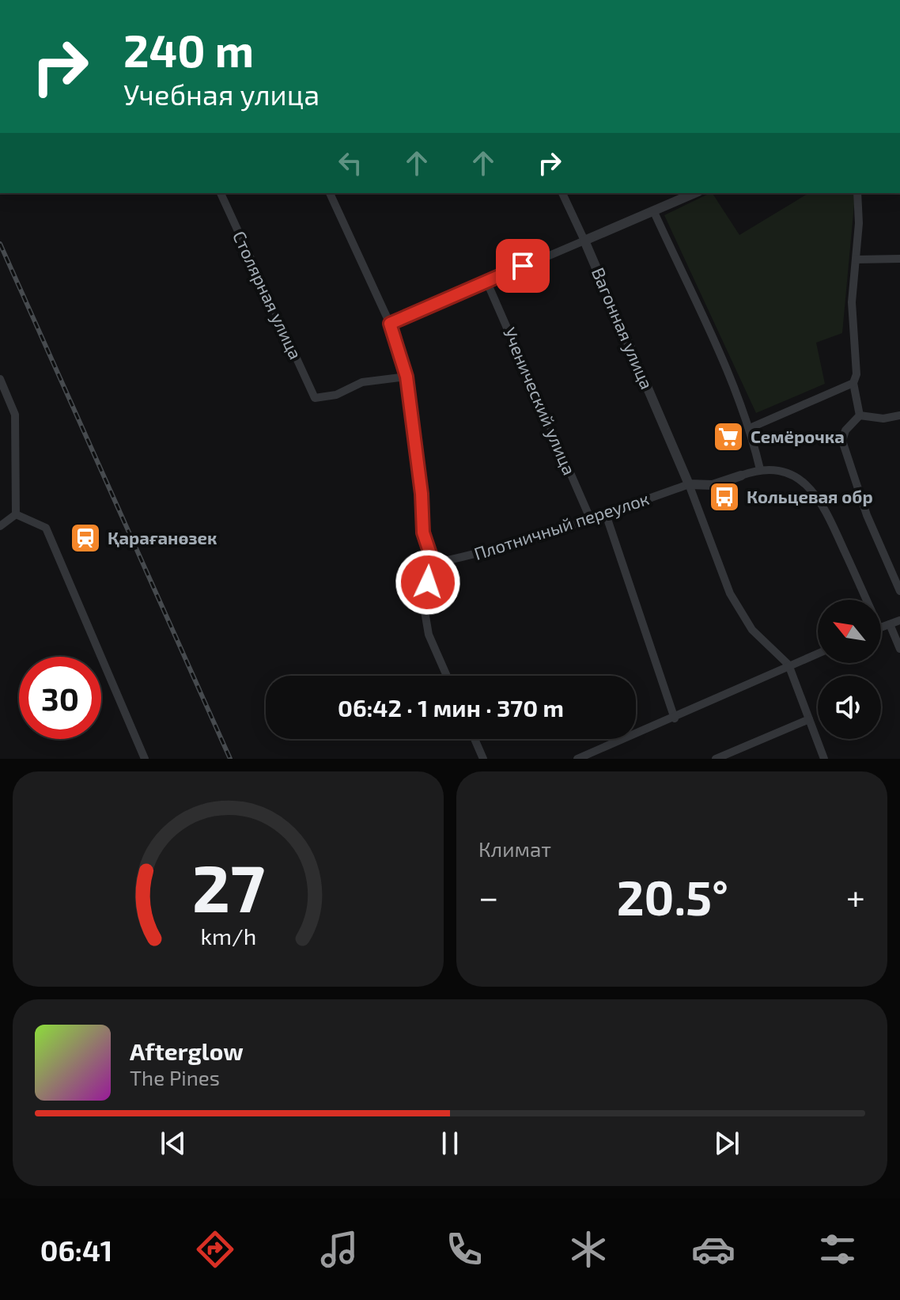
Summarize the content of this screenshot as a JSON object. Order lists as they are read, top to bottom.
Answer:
{
  "streets": {
    "street": [
      "Столярная улица",
      "Вагонная улица",
      "Ученический улица",
      "Плотничный переулок"
    ]
  },
  "crossings": [
    ["Вагонная улица", "Плотничный переулок"],
    ["Ученический улица", "Плотничный переулок"]
  ],
  "places": {
    "supermarket": ["Семёрочка"],
    "bus stop": ["Кольцевая обр"],
    "station": ["Қарағанөзек"]
  },
  "north": "top left",
  "page": {
    "turn": ["240 m", "Учебная улица"],
    "limit": "30",
    "trip": "06:42 · 1 мин · 370 m",
    "tile": "Климат",
    "heat": ["−", "20.5°", "+"],
    "song": ["Afterglow", "The Pines"],
    "tabs": "06:41",
    "gauge": ["27", "km/h"]
  }
}
